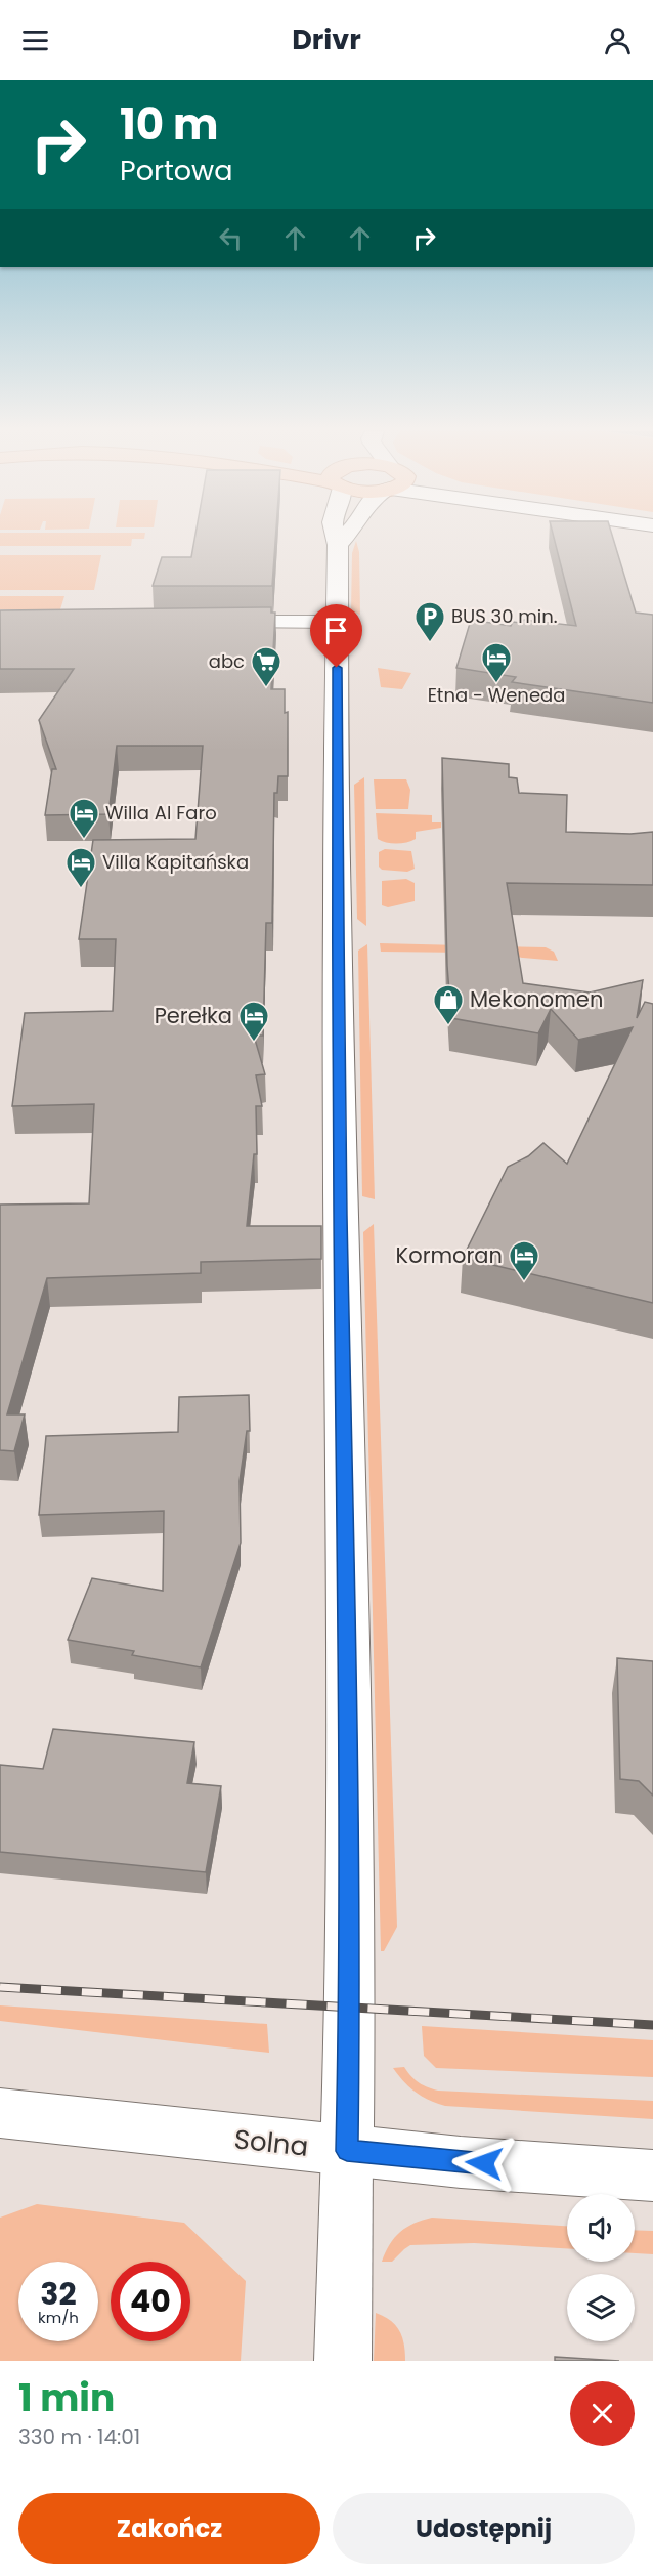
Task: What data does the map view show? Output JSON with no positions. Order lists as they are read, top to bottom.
{
  "streets": {
    "street": ["Solna"]
  },
  "places": {
    "parking": ["BUS 30 min."],
    "hotel": [
      "Etna - Weneda",
      "Willa Al Faro",
      "Villa Kapitańska",
      "Perełka",
      "Kormoran"
    ],
    "supermarket": ["abc"],
    "shop": ["Mekonomen"]
  },
  "page": {
    "header": "Drivr",
    "turn": ["10 m", "Portowa"],
    "speed": "32 km/h",
    "limit": "40",
    "heading": ["1 min", "330 m · 14:01"],
    "buttons": ["Zakończ", "Udostępnij"]
  }
}
